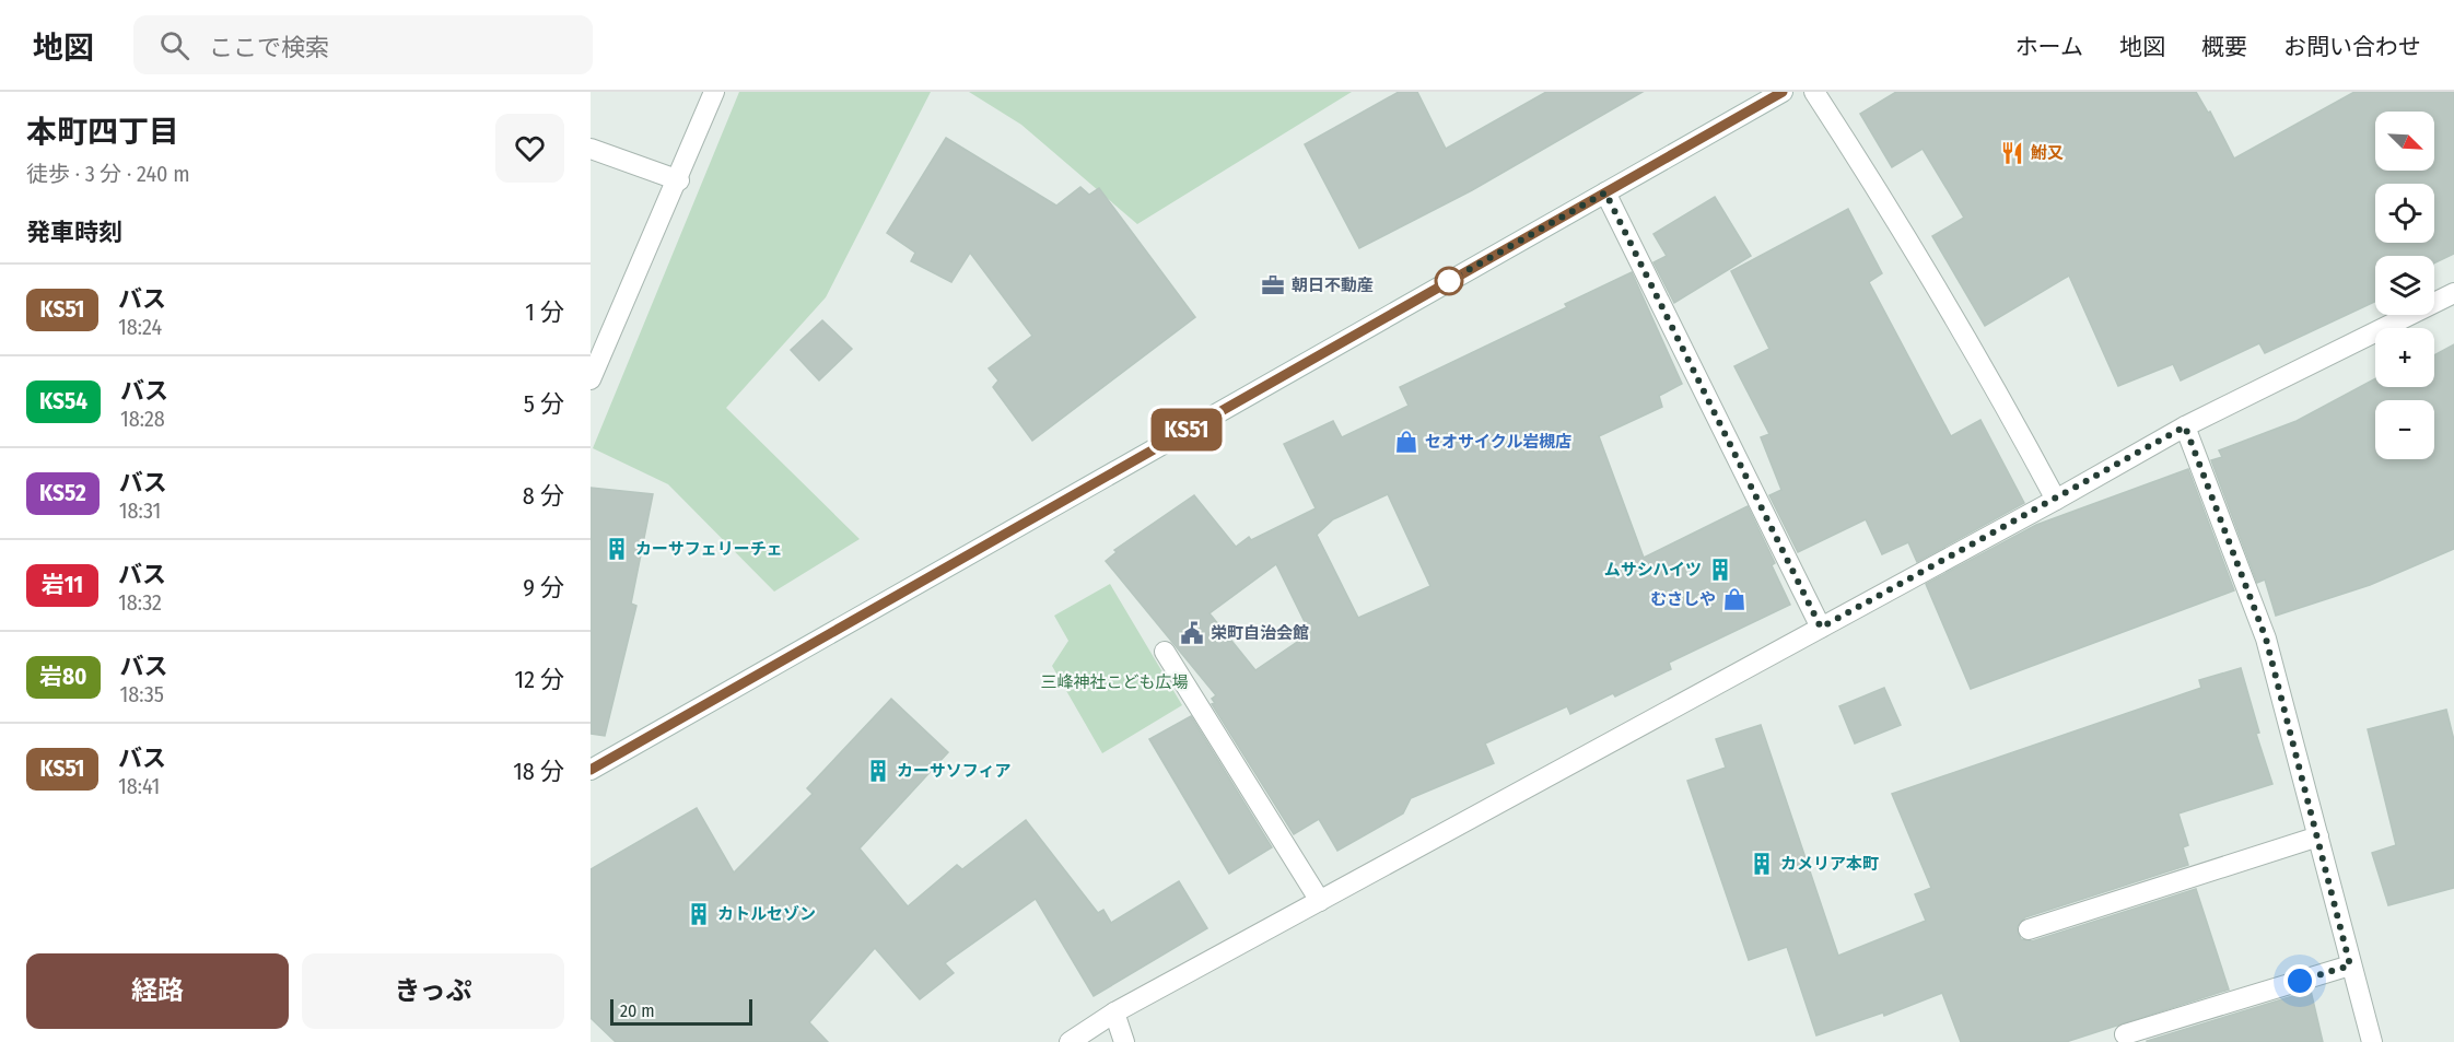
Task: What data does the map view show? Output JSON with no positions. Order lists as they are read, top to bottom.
{
  "parks": ["三峰神社こども広場"],
  "places": {
    "restaurant": ["鮒又"],
    "office": ["朝日不動産"],
    "shop": ["セオサイクル岩槻店", "むさしや"],
    "building": [
      "カーサフェリーチェ",
      "ムサシハイツ",
      "カーサソフィア",
      "カメリア本町",
      "カトルセゾン"
    ],
    "public building": ["栄町自治会館"]
  },
  "lines": ["bus line KS51"],
  "scale_bar": "20 m",
  "north": "bottom right",
  "page": {
    "header": "地図",
    "search": "ここで検索",
    "nav": [
      "ホーム",
      "地図",
      "概要",
      "お問い合わせ"
    ],
    "heading": [
      ["本町四丁目", "徒歩 · 3 分 · 240 m"],
      "発車時刻"
    ],
    "on_map": "KS51",
    "map_buttons": ["+", "−"],
    "list": [
      {
        "mark": "KS51",
        "name": "バス",
        "note": "18:24",
        "value": "1 分"
      },
      {
        "mark": "KS54",
        "name": "バス",
        "note": "18:28",
        "value": "5 分"
      },
      {
        "mark": "KS52",
        "name": "バス",
        "note": "18:31",
        "value": "8 分"
      },
      {
        "mark": "岩11",
        "name": "バス",
        "note": "18:32",
        "value": "9 分"
      },
      {
        "mark": "岩80",
        "name": "バス",
        "note": "18:35",
        "value": "12 分"
      },
      {
        "mark": "KS51",
        "name": "バス",
        "note": "18:41",
        "value": "18 分"
      }
    ],
    "buttons": ["経路", "きっぷ"],
    "scale": "20 m"
  }
}
